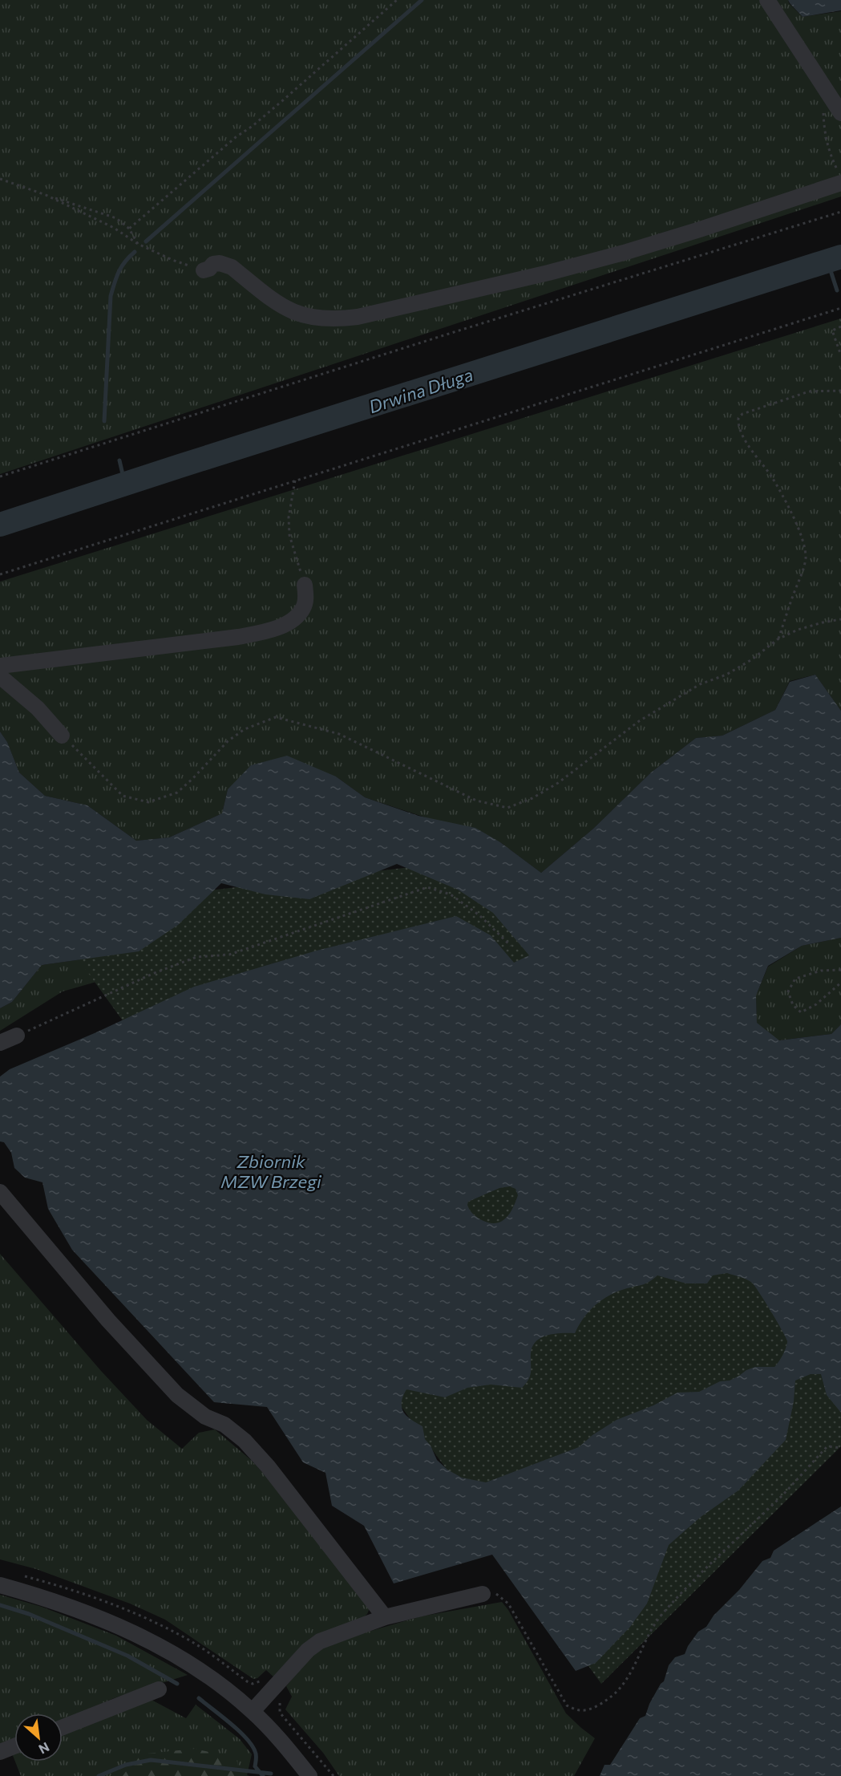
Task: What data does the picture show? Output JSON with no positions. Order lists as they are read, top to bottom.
{
  "water": ["Drwina Długa", "Zbiornik MZW Brzegi"],
  "north": "bottom right"
}
